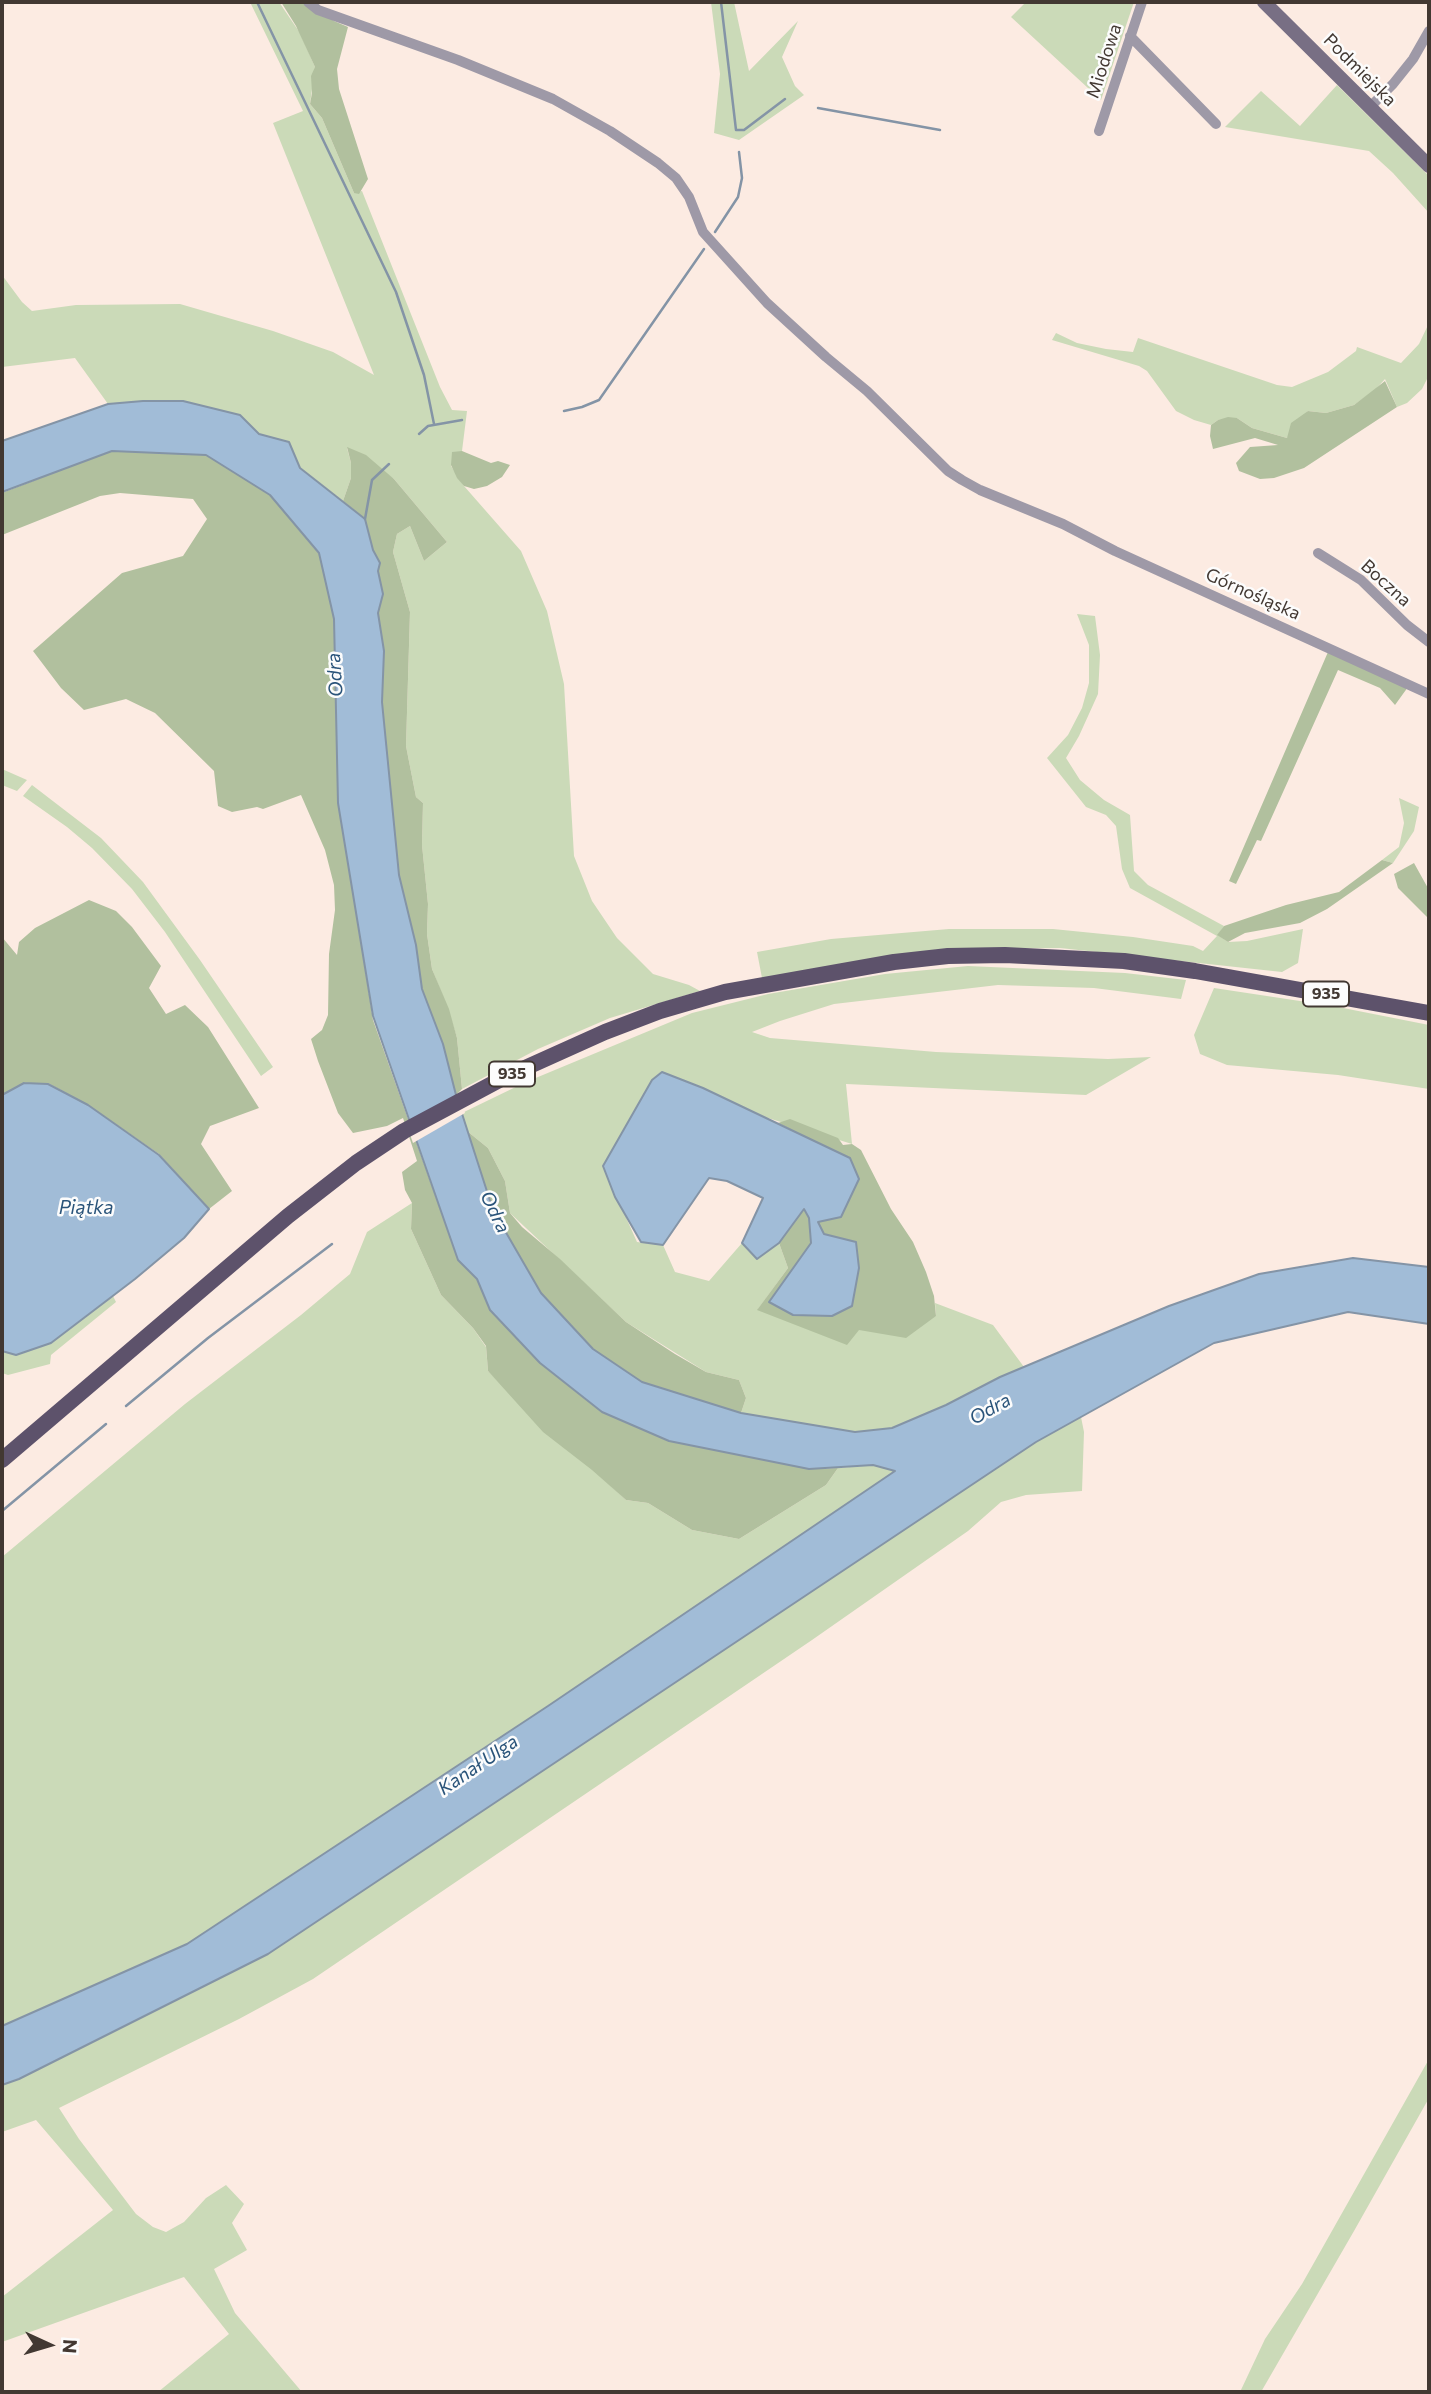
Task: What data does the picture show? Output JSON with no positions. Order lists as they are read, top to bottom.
{
  "streets": {
    "main road": ["935"],
    "street": [
      "Miodowa",
      "Podmiejska",
      "Boczna",
      "Górnośląska"
    ]
  },
  "water": ["Odra", "Piątka", "Kanał Ulga"],
  "north": "right"
}
